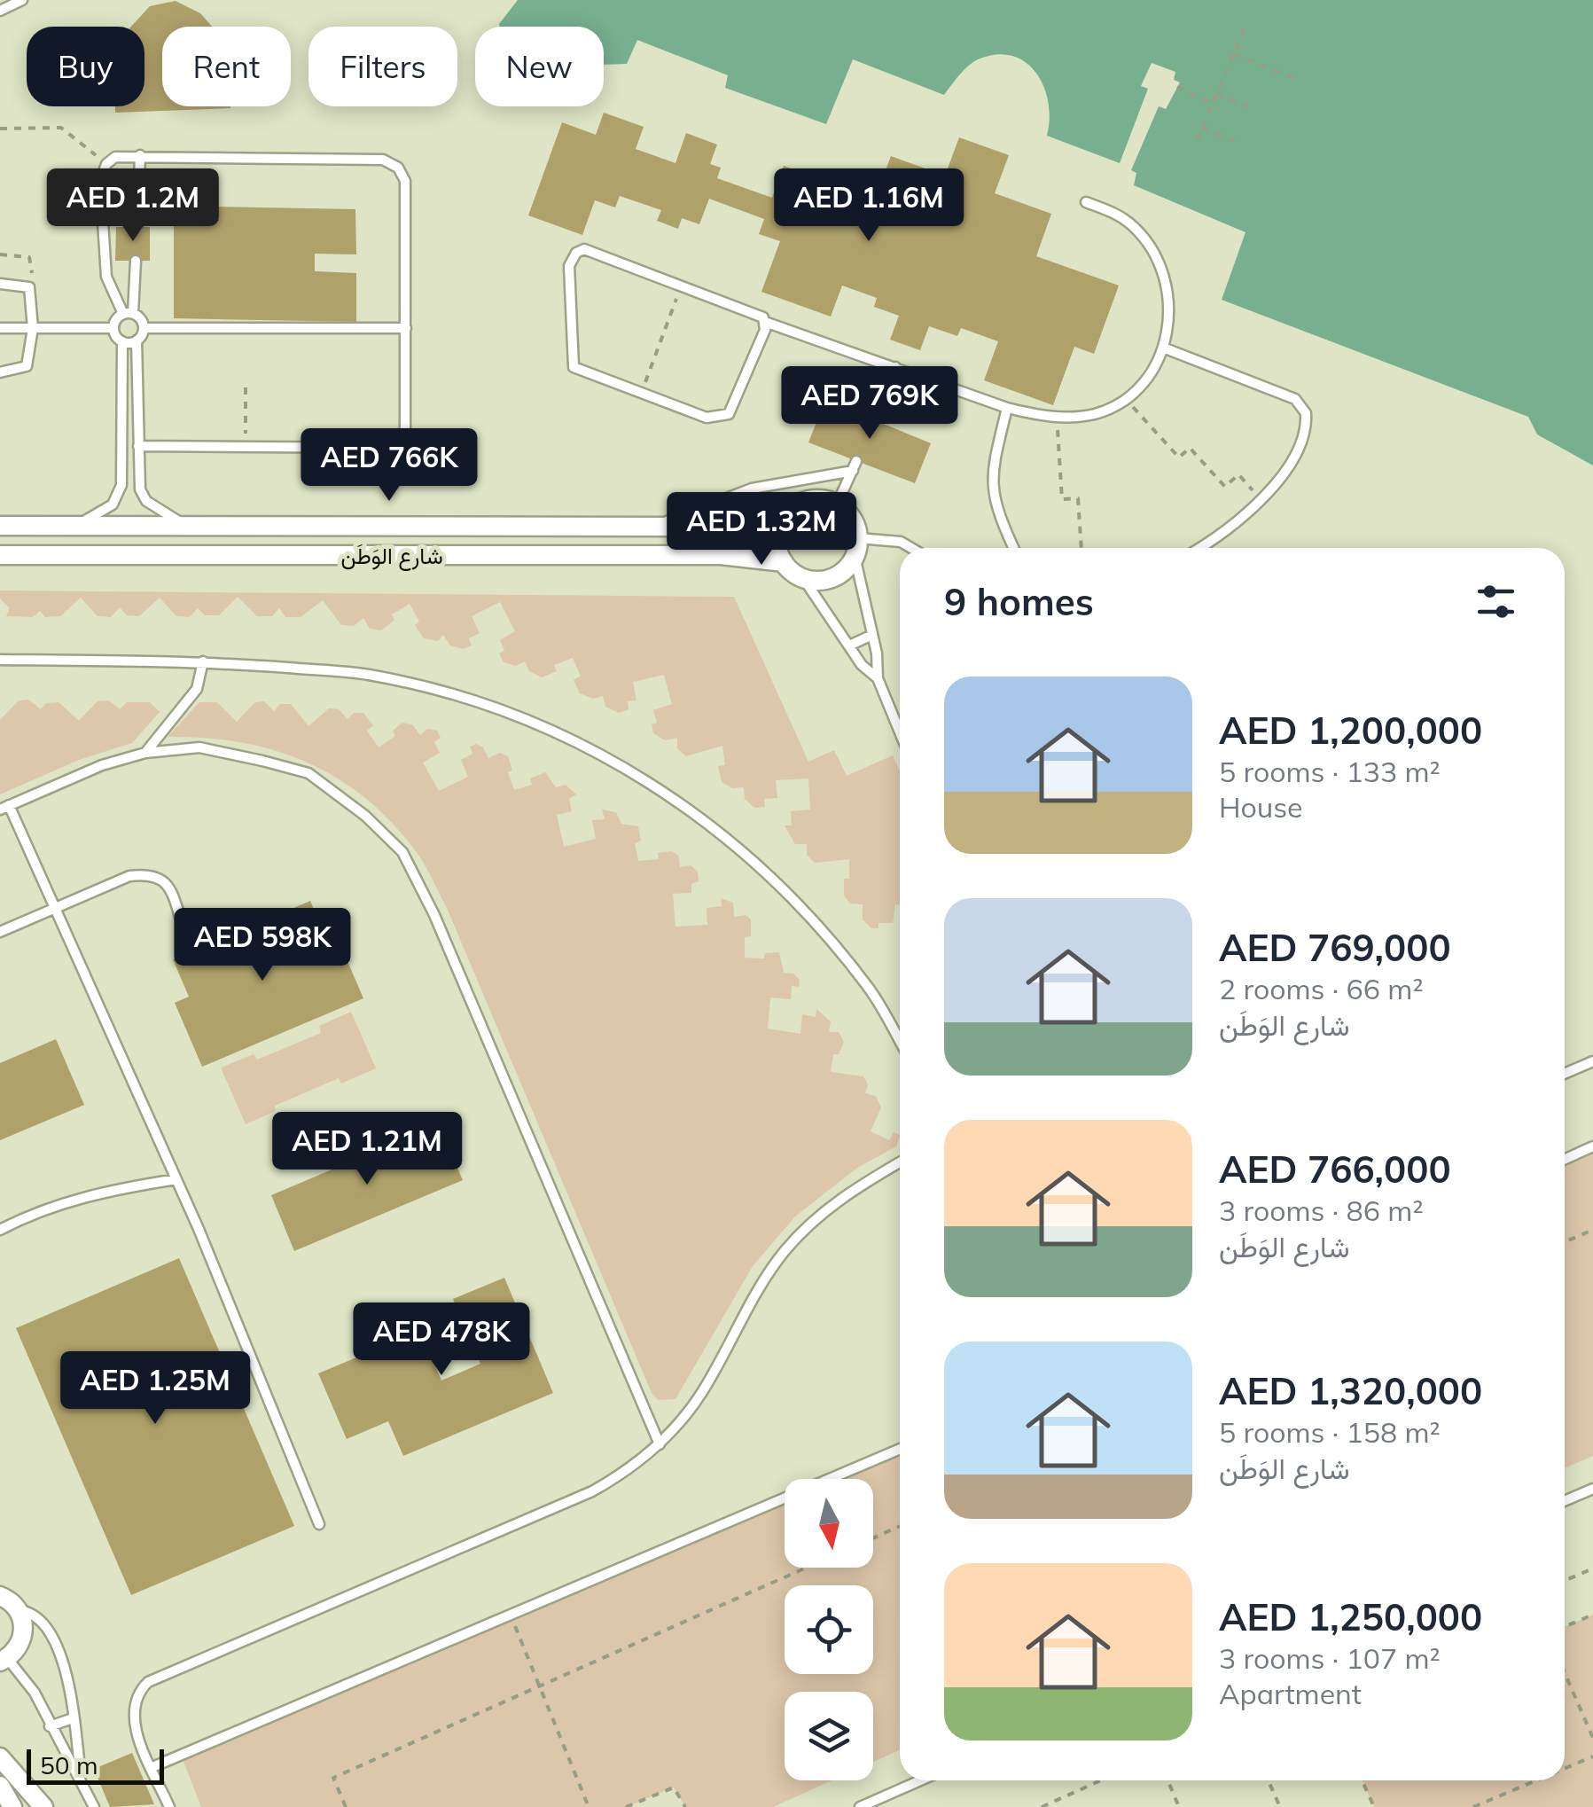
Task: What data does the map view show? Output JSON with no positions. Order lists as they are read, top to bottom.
{
  "streets": {
    "street": ["شارع الوَطَن"]
  },
  "scale_bar": "50 m",
  "north": "bottom",
  "page": {
    "chip": [
      "Buy",
      "Rent",
      "Filters",
      "New"
    ],
    "price": [
      "AED 1.2M",
      "AED 1.16M",
      "AED 769K",
      "AED 766K",
      "AED 1.32M",
      "AED 598K",
      "AED 1.21M",
      "AED 478K",
      "AED 1.25M"
    ],
    "heading": "9 homes",
    "list": [
      {
        "name": "AED 1,200,000",
        "note": "5 rooms · 133 m² · House"
      },
      {
        "name": "AED 769,000",
        "note": "2 rooms · 66 m² · شارع الوَطَن"
      },
      {
        "name": "AED 766,000",
        "note": "3 rooms · 86 m² · شارع الوَطَن"
      },
      {
        "name": "AED 1,320,000",
        "note": "5 rooms · 158 m² · شارع الوَطَن"
      },
      {
        "name": "AED 1,250,000",
        "note": "3 rooms · 107 m² · Apartment"
      }
    ],
    "scale": "50 m"
  }
}
